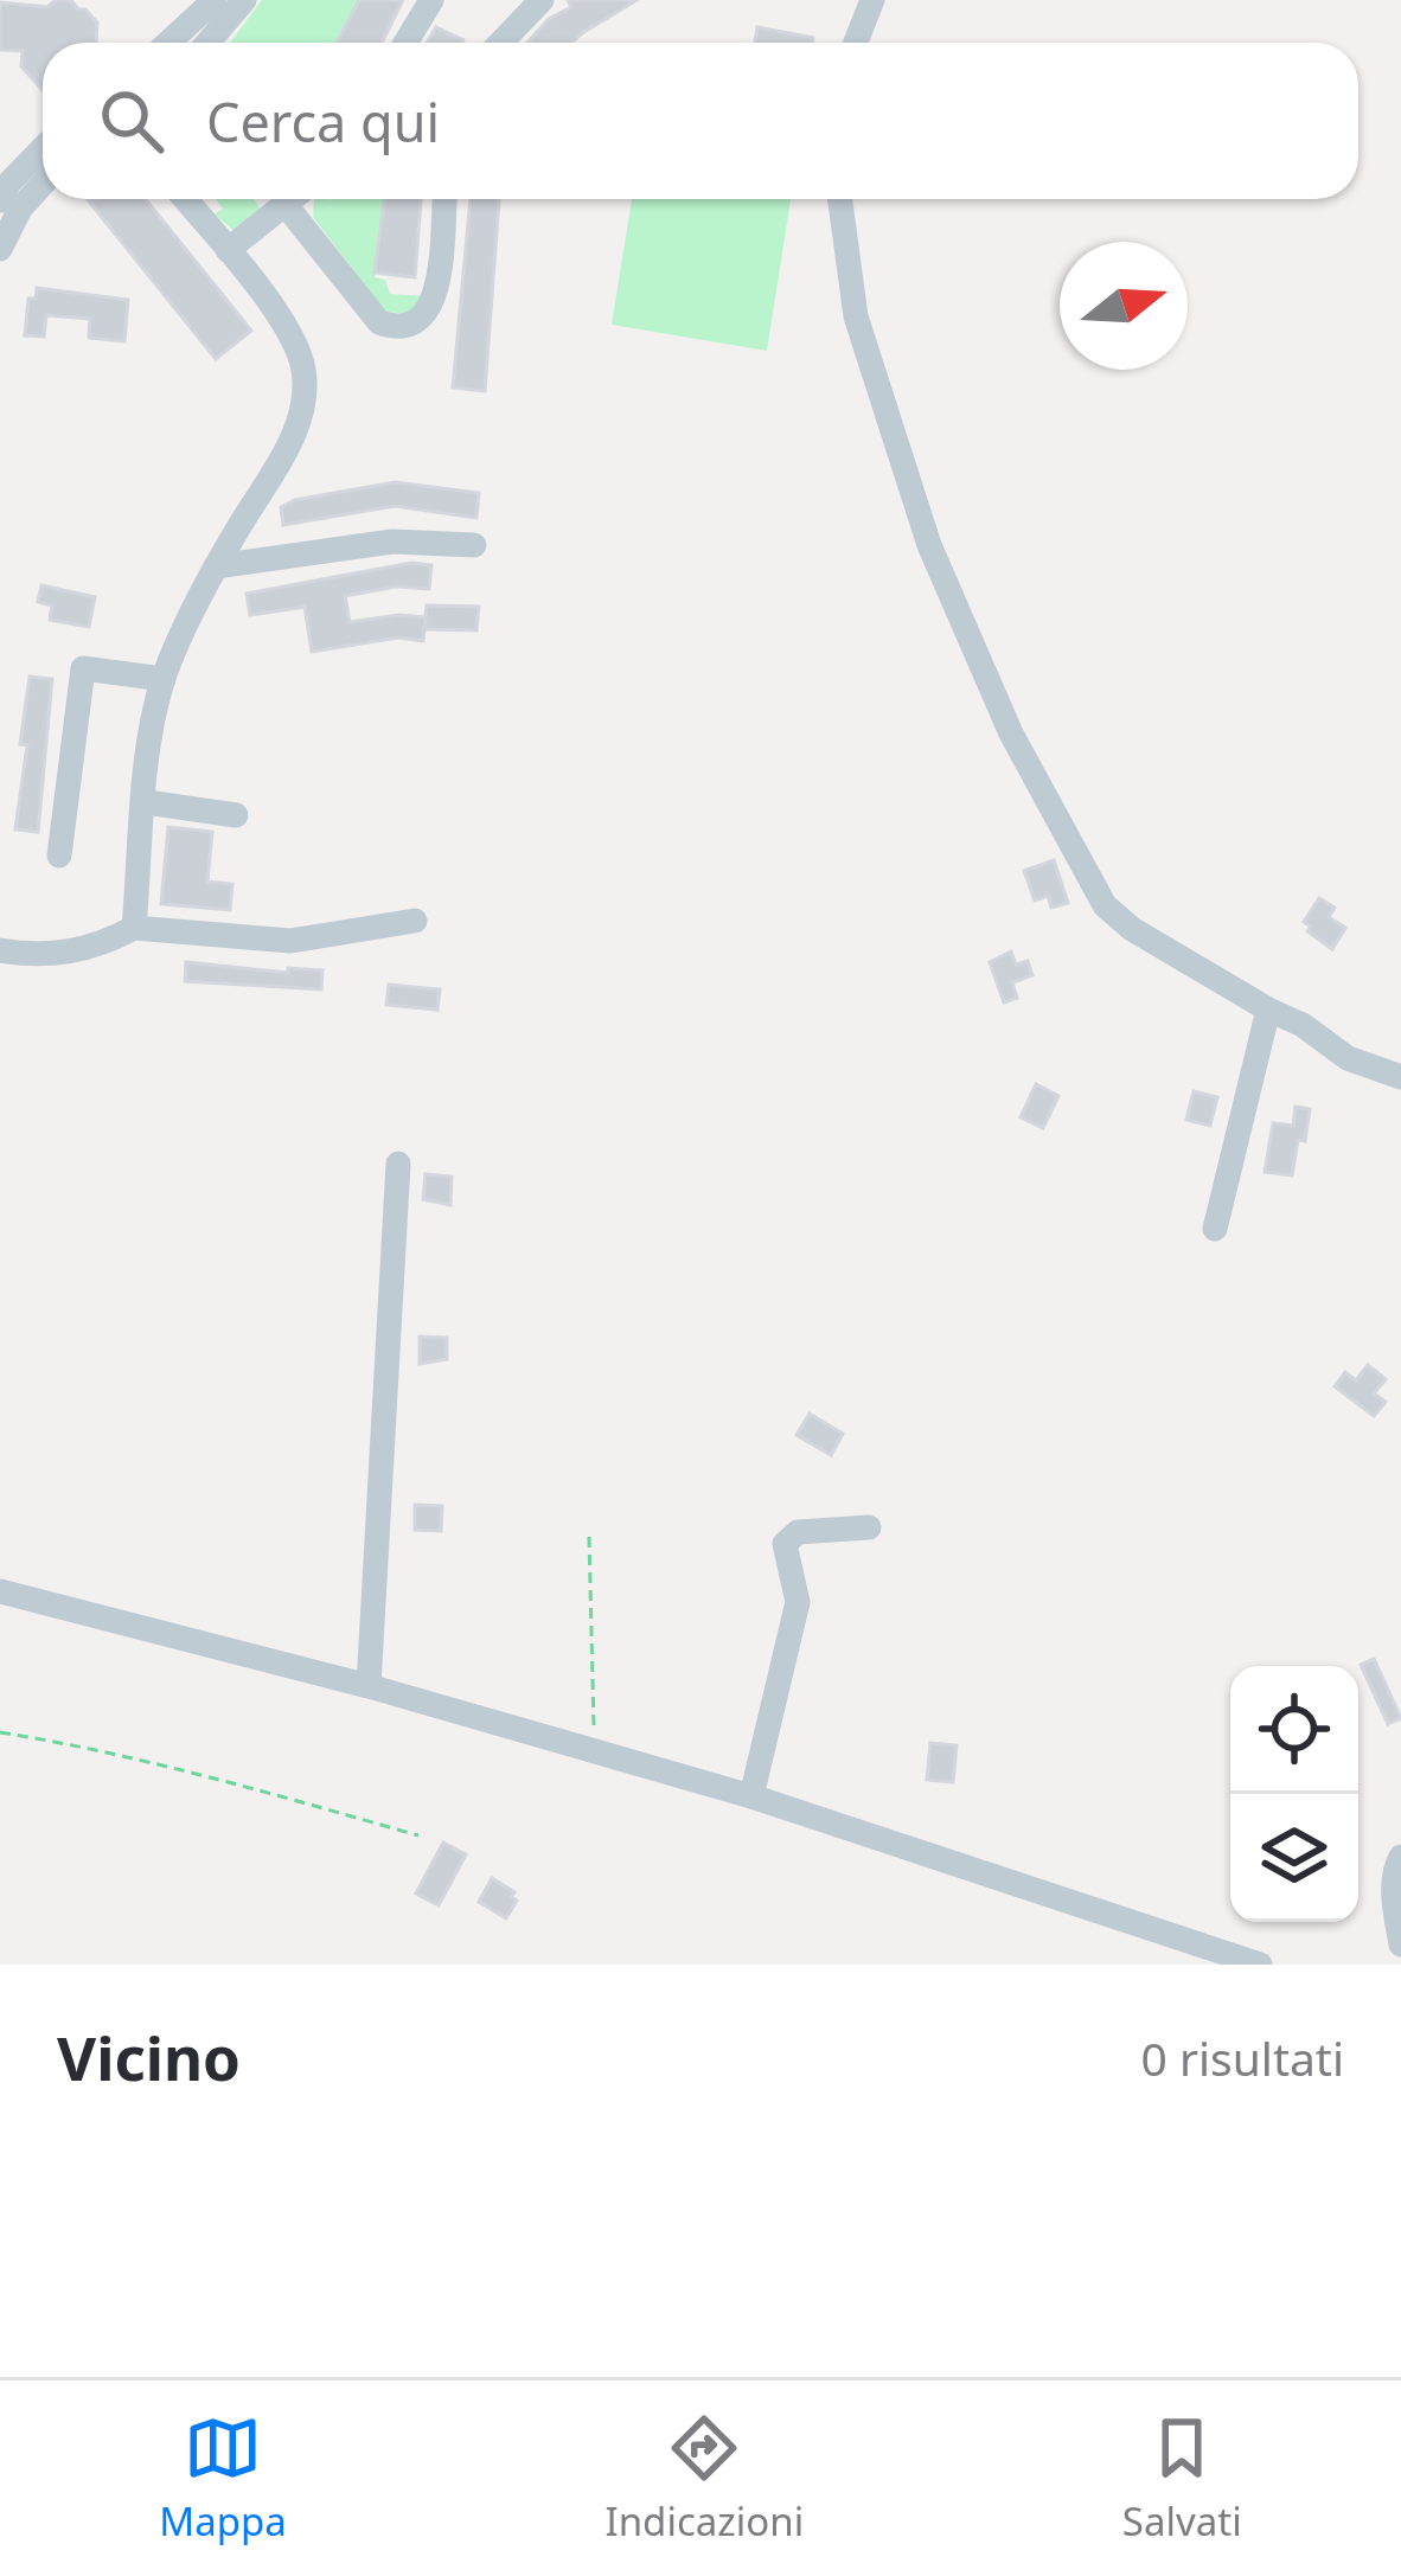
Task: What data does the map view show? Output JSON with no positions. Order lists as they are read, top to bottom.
{
  "north": "right",
  "page": {
    "search": "Cerca qui",
    "heading": ["Vicino", "0 risultati"],
    "nav": ["Mappa", "Indicazioni", "Salvati"]
  }
}
